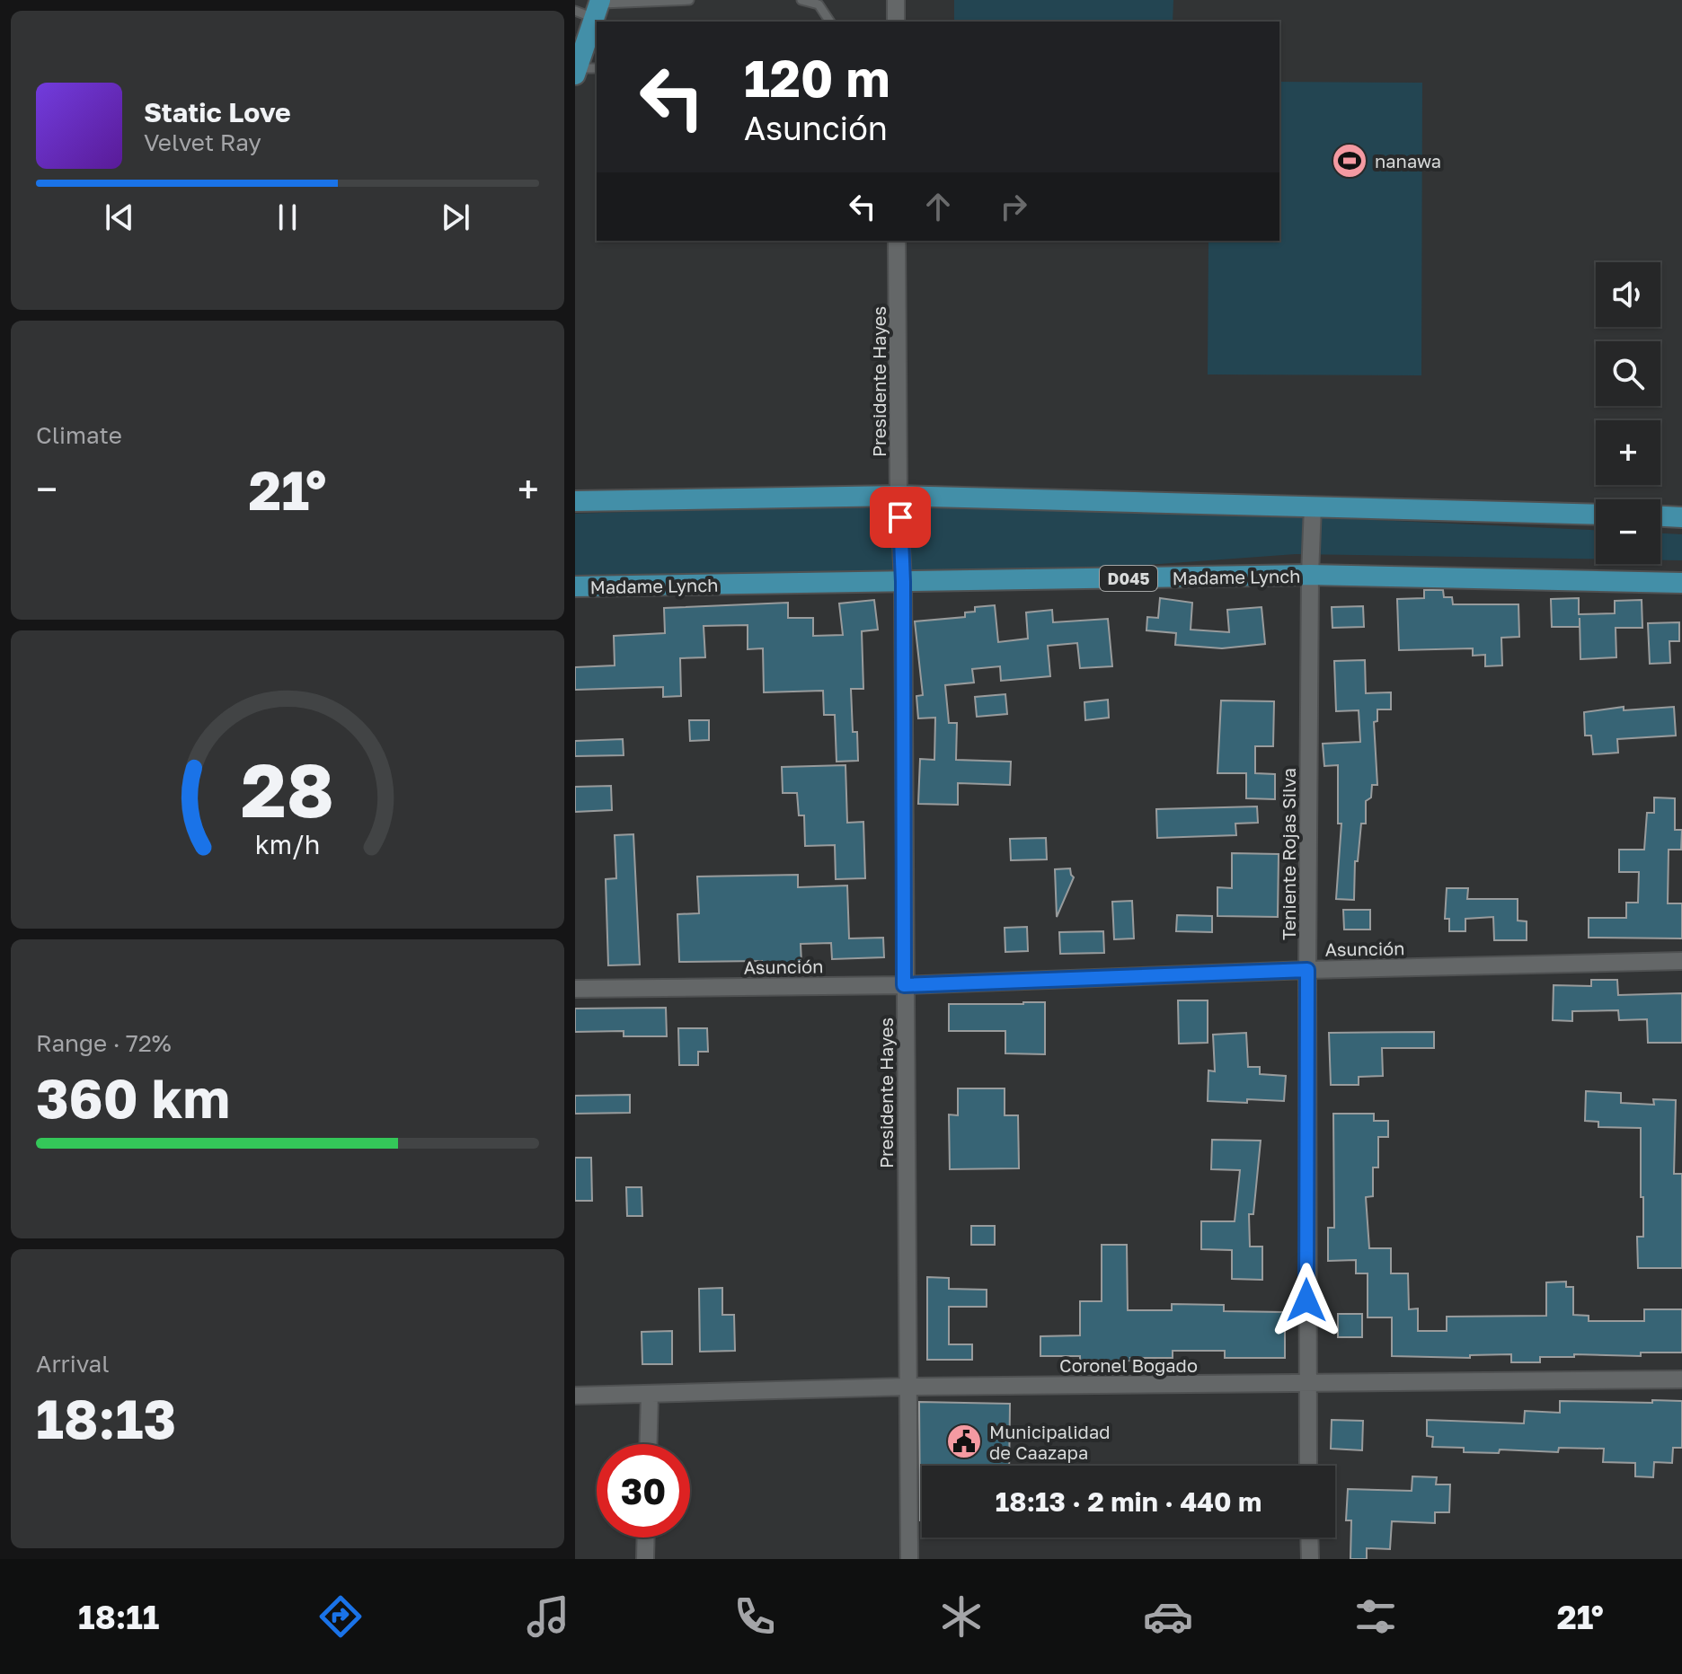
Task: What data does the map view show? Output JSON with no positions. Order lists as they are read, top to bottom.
{
  "streets": {
    "main road": ["Madame Lynch", "D045"],
    "street": [
      "Presidente Hayes",
      "Teniente Rojas Silva",
      "Asunción",
      "Coronel Bogado"
    ]
  },
  "crossings": [
    ["Presidente Hayes", "Madame Lynch"],
    ["Presidente Hayes", "Asunción"],
    ["Presidente Hayes", "Coronel Bogado"],
    ["Madame Lynch", "Teniente Rojas Silva"],
    ["Teniente Rojas Silva", "Asunción"],
    ["Teniente Rojas Silva", "Coronel Bogado"]
  ],
  "places": {
    "sports": ["nanawa"],
    "public building": ["Municipalidad de Caazapa"]
  },
  "page": {
    "turn": ["120 m", "Asunción"],
    "song": ["Static Love", "Velvet Ray"],
    "map_buttons": ["+", "−"],
    "tile": [
      "Climate",
      ["Range · 72%", "360 km"],
      ["Arrival", "18:13"]
    ],
    "heat": ["−", "21°", "+"],
    "limit": "30",
    "trip": "18:13 · 2 min · 440 m",
    "tabs": ["18:11", "21°"],
    "gauge": ["28", "km/h"]
  }
}
